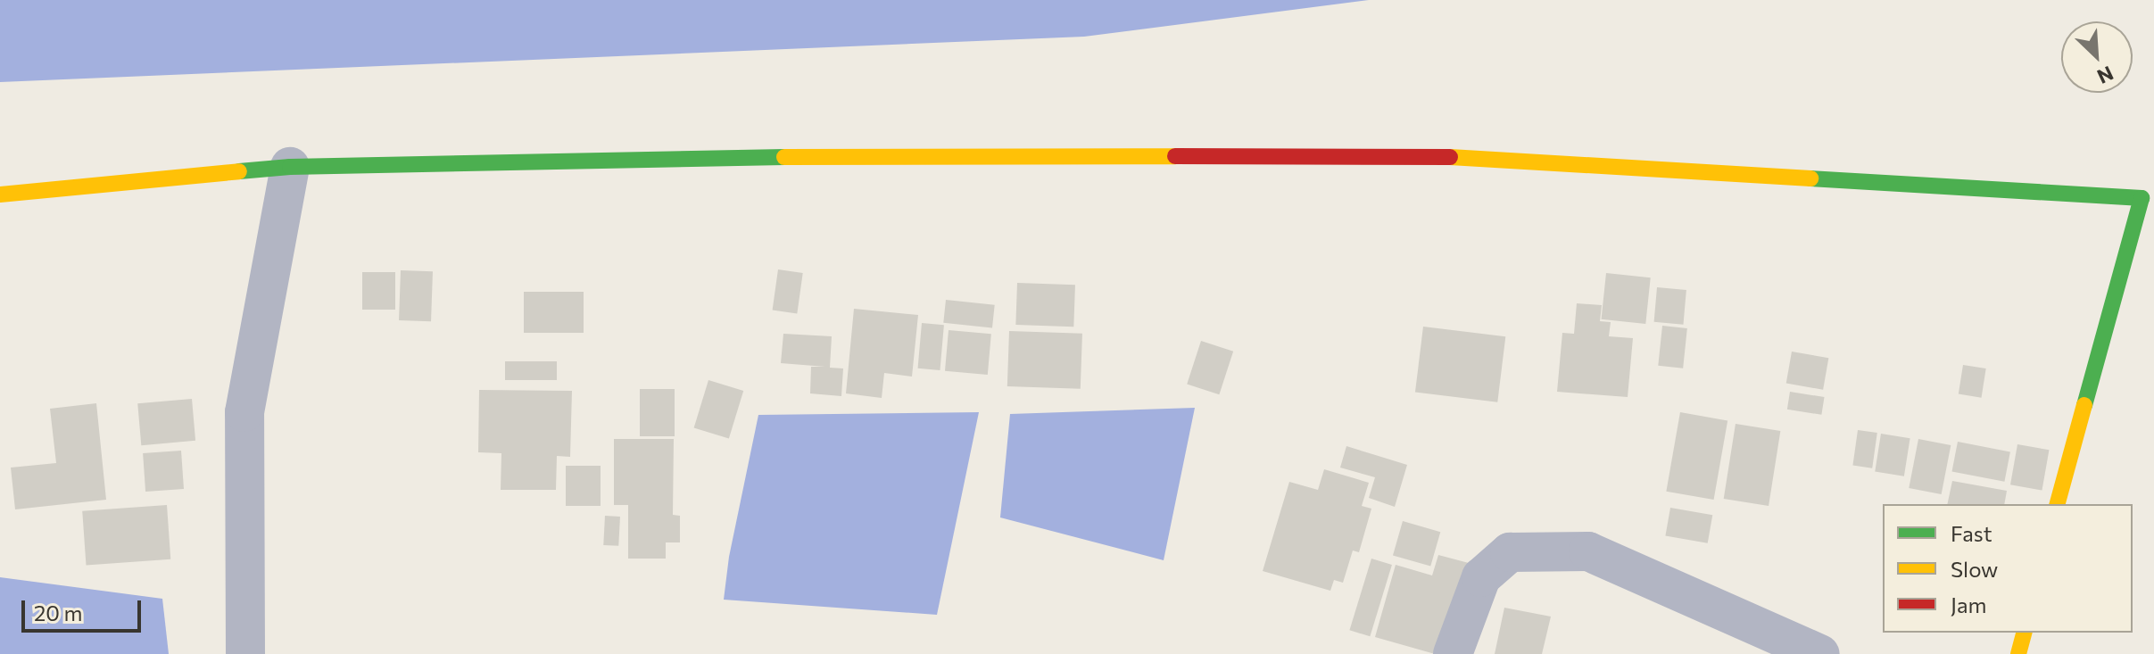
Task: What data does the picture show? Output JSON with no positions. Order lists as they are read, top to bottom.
{
  "legend": ["Fast", "Slow", "Jam"],
  "scale_bar": "20 m",
  "north": "bottom right"
}
